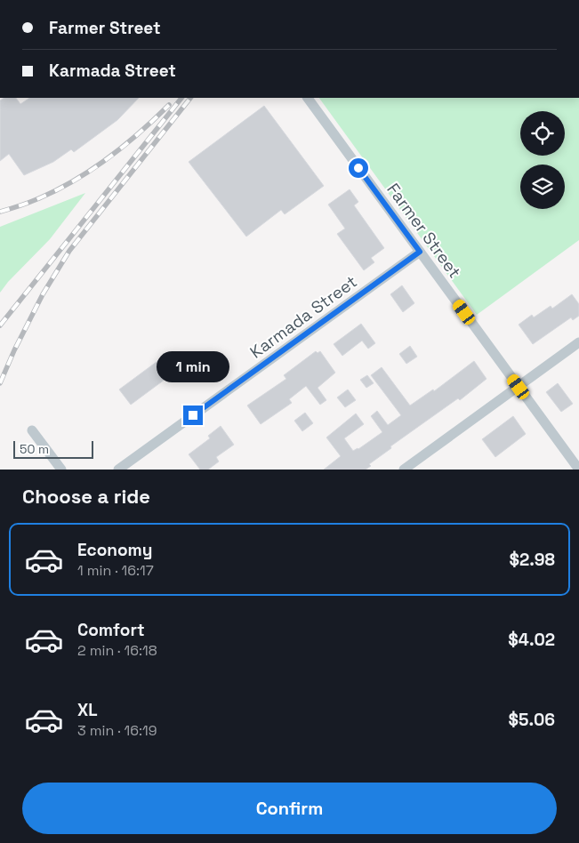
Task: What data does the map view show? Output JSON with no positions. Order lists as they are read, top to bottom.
{
  "streets": {
    "street": ["Farmer Street", "Karmada Street"]
  },
  "crossings": [
    ["Farmer Street", "Karmada Street"]
  ],
  "scale_bar": "50 m",
  "page": {
    "banner": ["Farmer Street", "Karmada Street"],
    "bubble": "1 min",
    "scale": "50 m",
    "heading": "Choose a ride",
    "list": [
      {
        "name": "Economy",
        "note": "1 min · 16:17",
        "value": "$2.98"
      },
      {
        "name": "Comfort",
        "note": "2 min · 16:18",
        "value": "$4.02"
      },
      {
        "name": "XL",
        "note": "3 min · 16:19",
        "value": "$5.06"
      }
    ],
    "buttons": "Confirm"
  }
}
